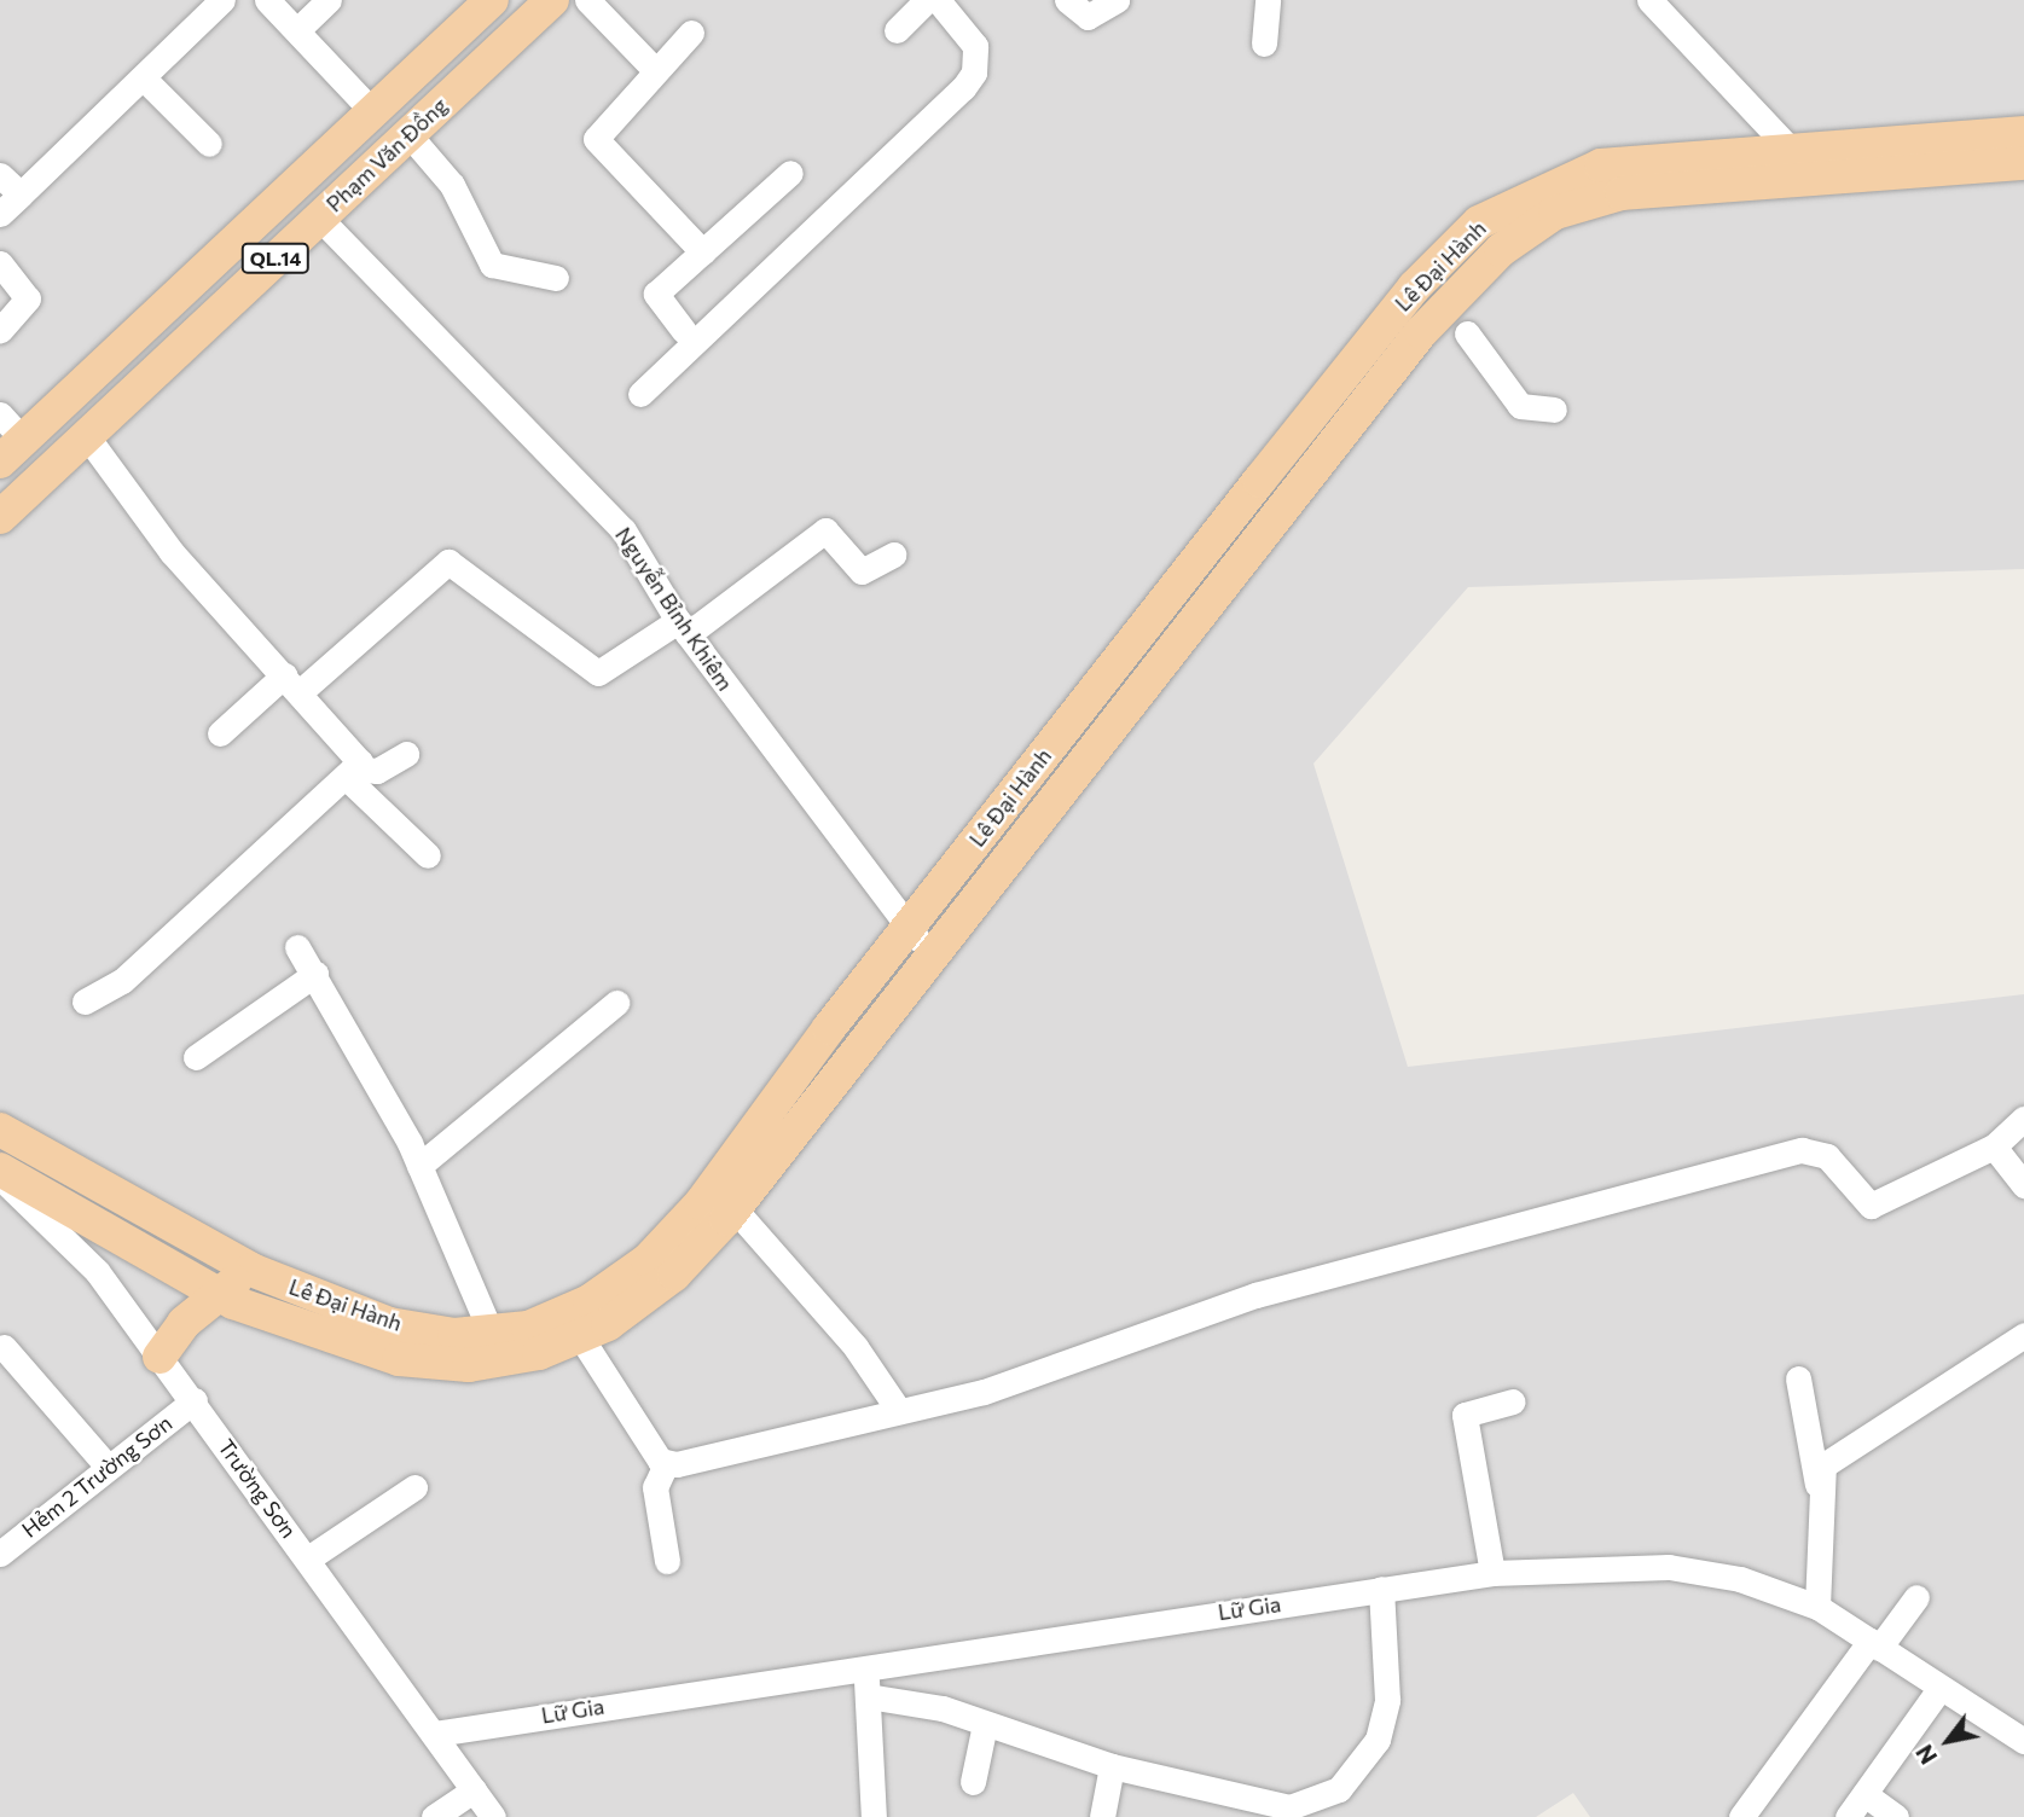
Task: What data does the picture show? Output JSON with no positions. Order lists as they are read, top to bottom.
{
  "streets": {
    "main road": ["Phạm Văn Đồng", "QL.14", "Lê Đại Hành"],
    "street": [
      "Nguyễn Bỉnh Khiêm",
      "Hẻm 2 Trường Sơn",
      "Trường Sơn",
      "Lữ Gia"
    ]
  },
  "crossings": [
    ["Phạm Văn Đồng", "Nguyễn Bỉnh Khiêm"],
    ["Lê Đại Hành", "Nguyễn Bỉnh Khiêm"],
    ["Hẻm 2 Trường Sơn", "Trường Sơn"],
    ["Trường Sơn", "Lữ Gia"]
  ],
  "north": "bottom left"
}
